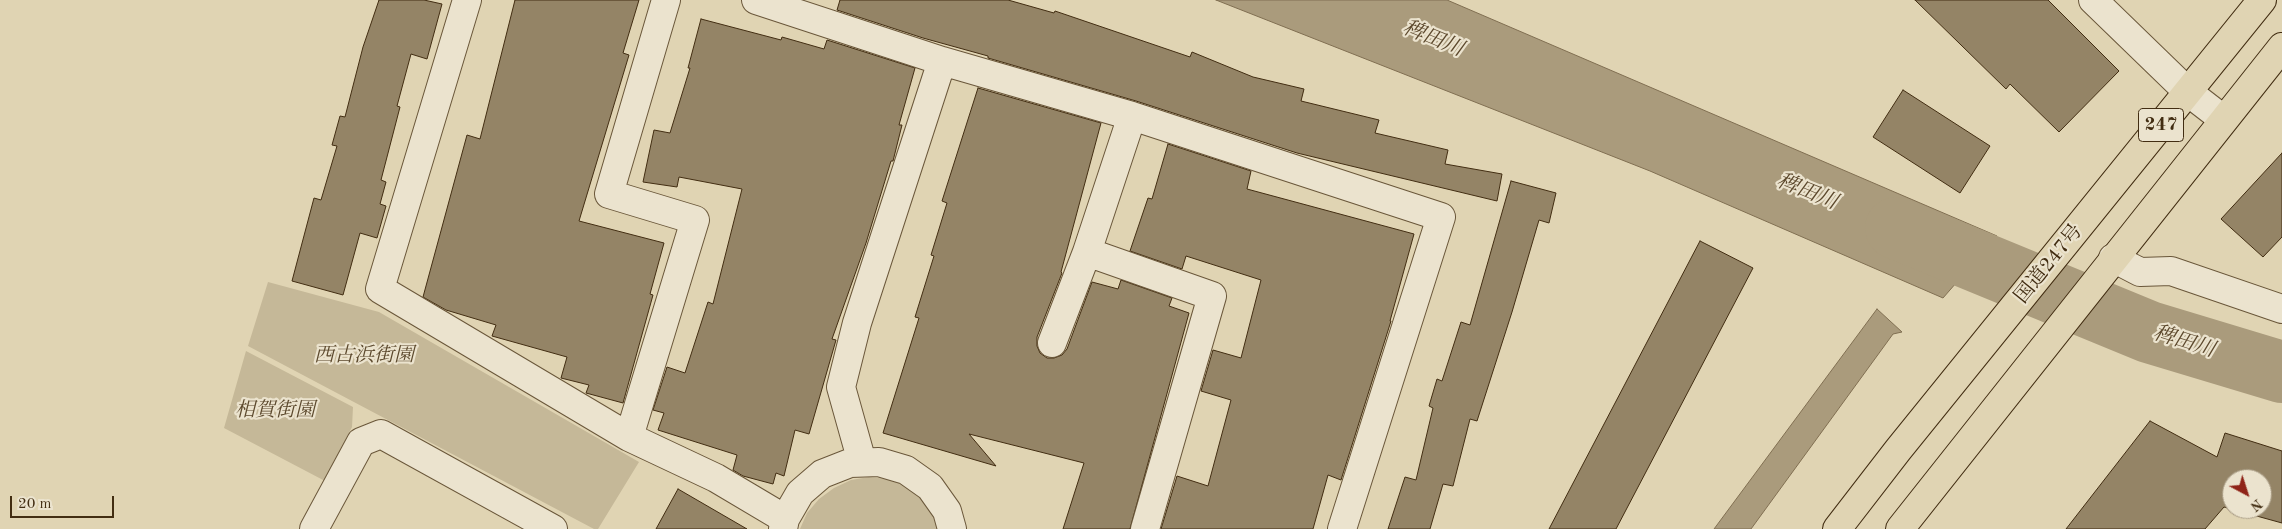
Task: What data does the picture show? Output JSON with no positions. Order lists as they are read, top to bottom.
{
  "streets": {
    "highway": ["247", "国道247号"]
  },
  "water": ["稗田川"],
  "parks": ["西古浜街園", "相賀街園"],
  "scale_bar": "20 m",
  "north": "bottom right"
}
